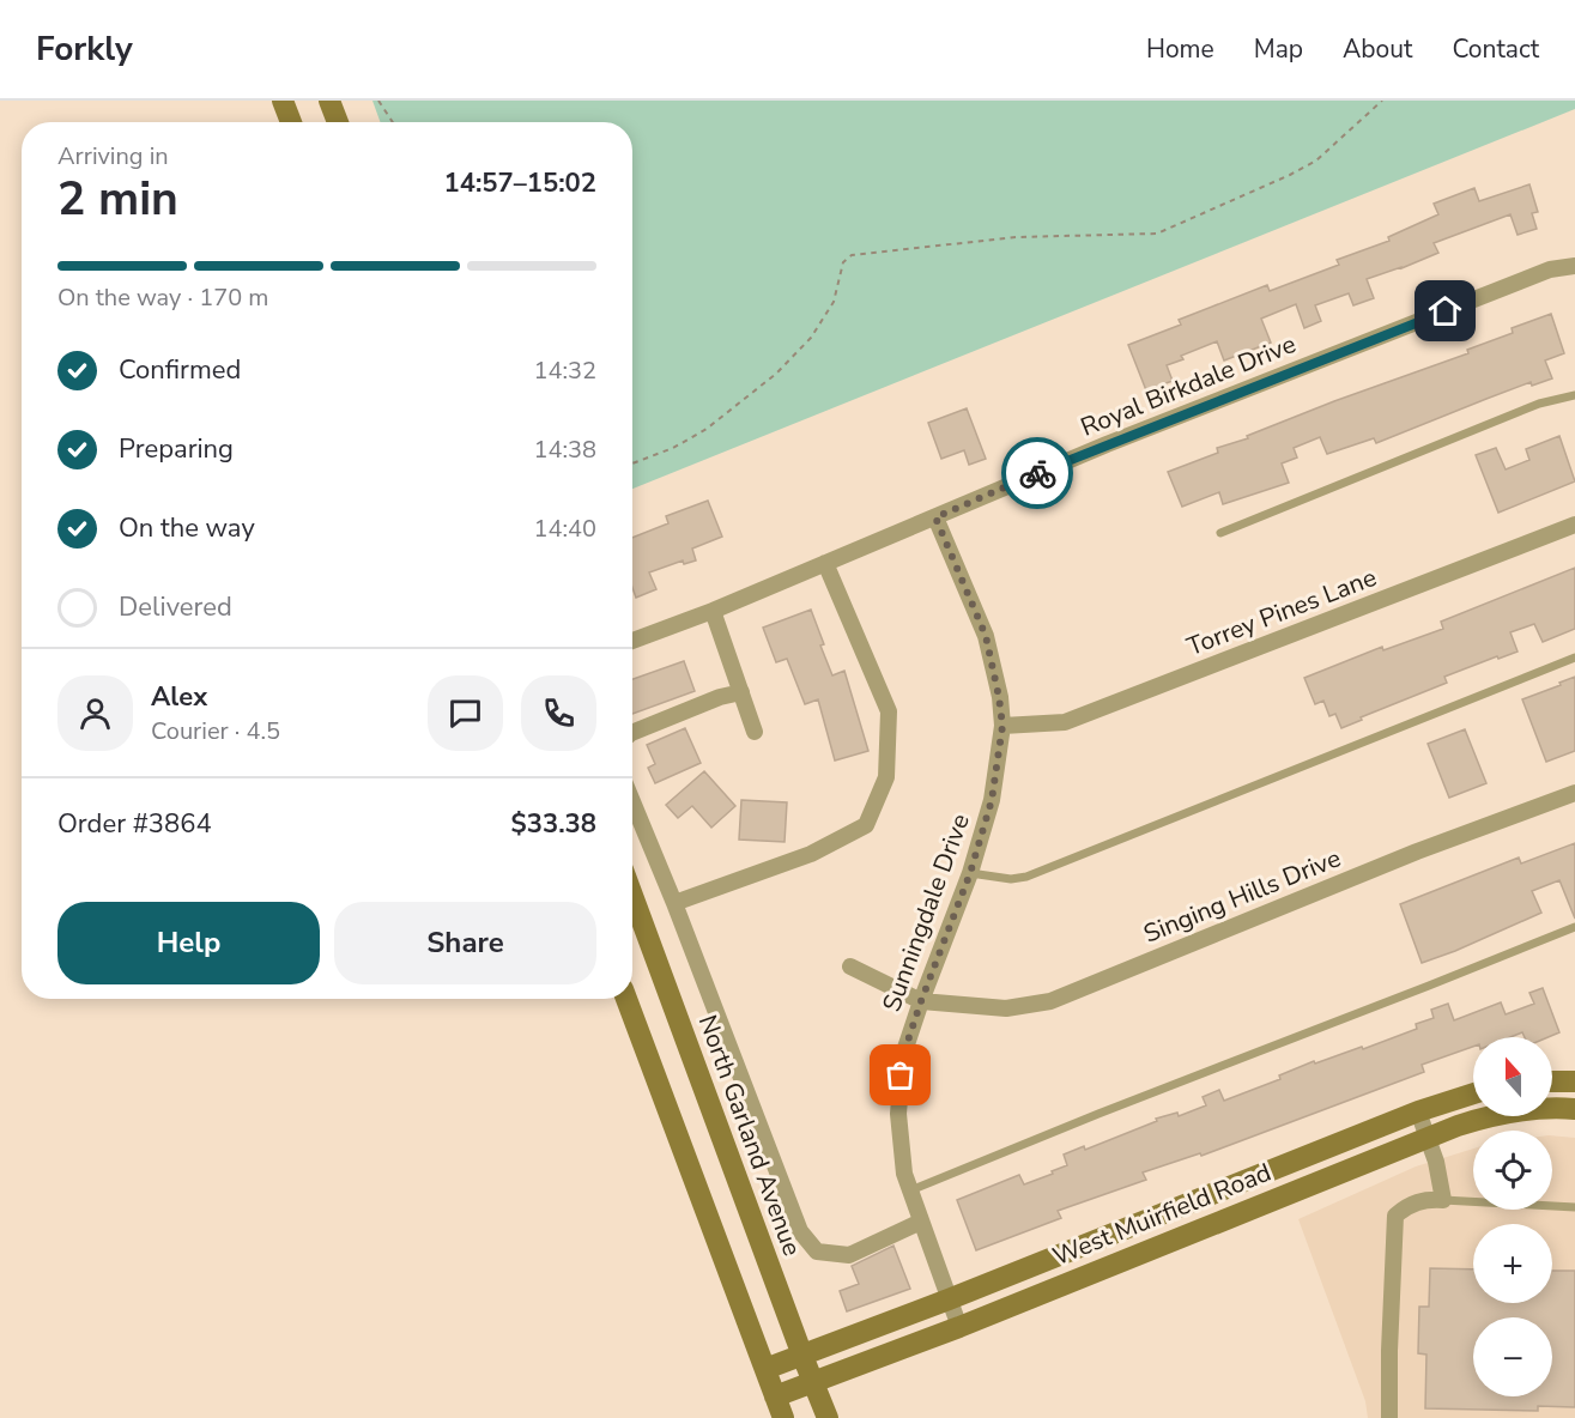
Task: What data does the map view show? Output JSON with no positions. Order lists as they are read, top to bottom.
{
  "streets": {
    "street": [
      "Royal Birkdale Drive",
      "Torrey Pines Lane",
      "Singing Hills Drive",
      "Sunningdale Drive",
      "North Garland Avenue",
      "West Muirfield Road"
    ]
  },
  "crossings": [
    ["Royal Birkdale Drive", "Sunningdale Drive"],
    ["Torrey Pines Lane", "Sunningdale Drive"],
    ["Singing Hills Drive", "Sunningdale Drive"],
    ["Sunningdale Drive", "West Muirfield Road"],
    ["North Garland Avenue", "West Muirfield Road"]
  ],
  "north": "top",
  "page": {
    "header": "Forkly",
    "nav": [
      "Home",
      "Map",
      "About",
      "Contact"
    ],
    "heading": ["2 min", "Arriving in", "14:57–15:02"],
    "panel": [
      "Alex",
      "Courier · 4.5",
      "Order #3864",
      "$33.38"
    ],
    "bar": "On the way · 170 m",
    "list": [
      ["Confirmed", "14:32"],
      ["Preparing", "14:38"],
      ["On the way", "14:40"],
      "Delivered"
    ],
    "buttons": ["Help", "Share"],
    "map_buttons": ["+", "−"]
  }
}
